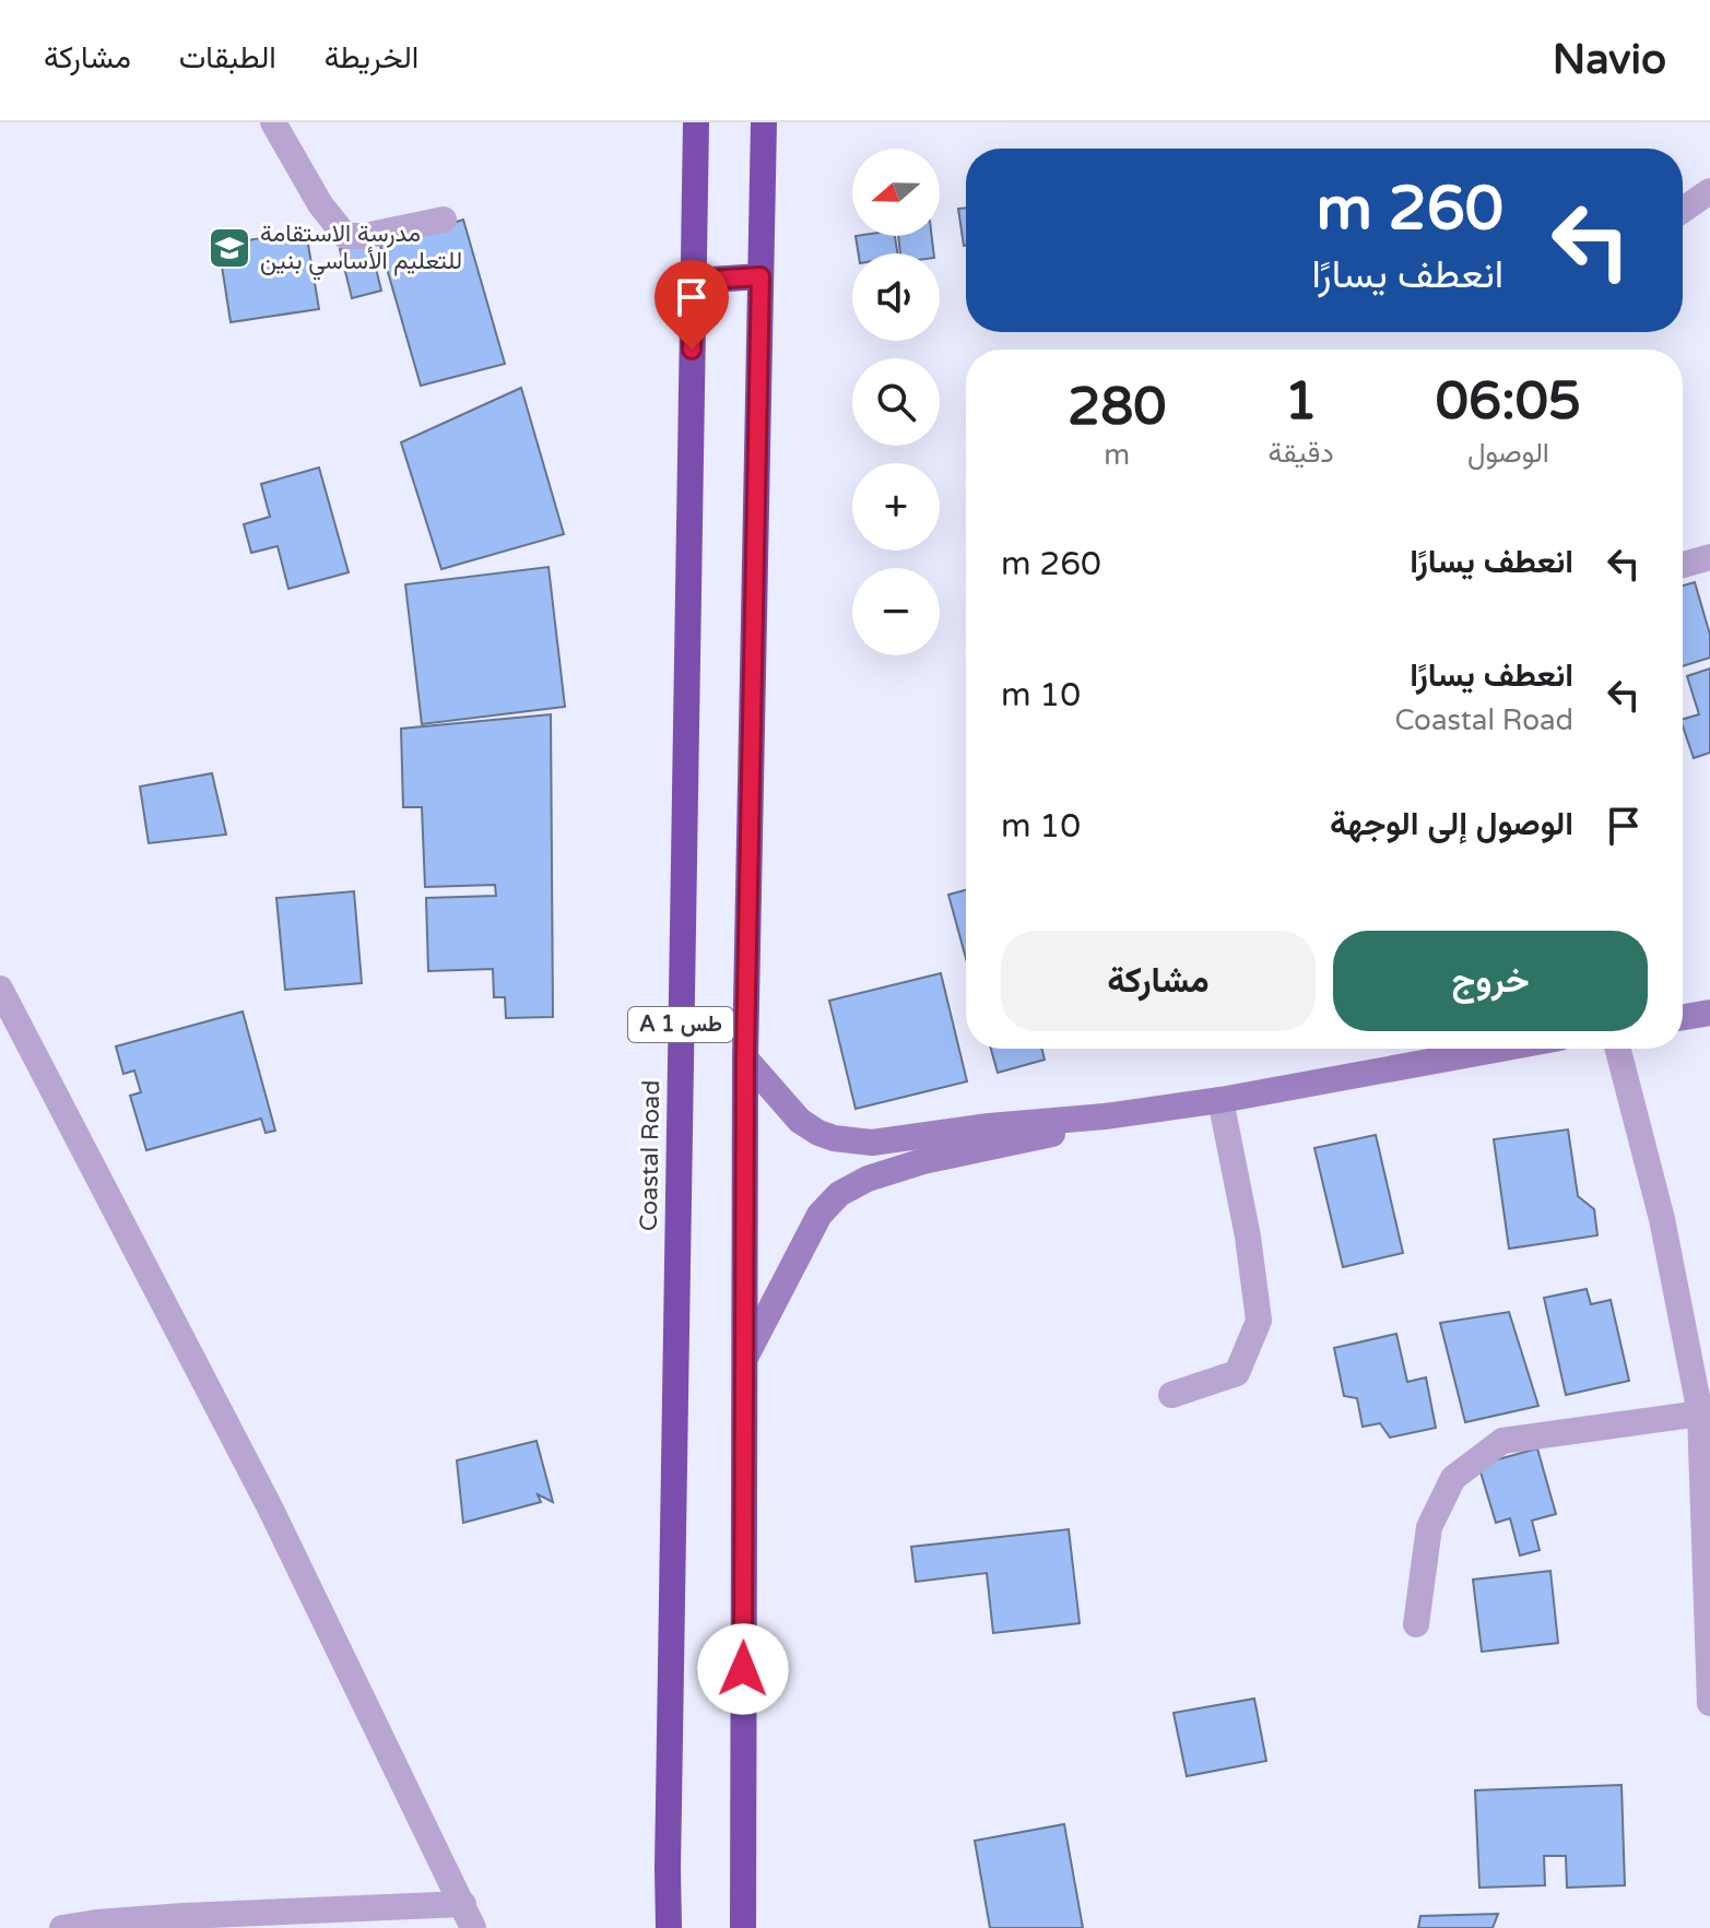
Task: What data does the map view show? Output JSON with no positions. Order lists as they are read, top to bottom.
{
  "streets": {
    "highway": ["A 1 طس", "Coastal Road"]
  },
  "places": {
    "school or university": ["مدرسة الاستقامة للتعليم الأساسي بنين"]
  },
  "north": "left",
  "page": {
    "header": "Navio",
    "nav": ["الخريطة", "الطبقات", "مشاركة"],
    "map_buttons": ["+", "−"],
    "turn": ["260 m", "انعطف يسارًا"],
    "eta": [
      "06:05",
      "الوصول",
      "1",
      "دقيقة",
      "280",
      "m"
    ],
    "list": [
      {
        "name": "انعطف يسارًا",
        "value": "260 m"
      },
      {
        "name": "انعطف يسارًا",
        "note": "Coastal Road",
        "value": "10 m"
      },
      {
        "name": "الوصول إلى الوجهة",
        "value": "10 m"
      }
    ],
    "buttons": ["خروج", "مشاركة"]
  }
}
